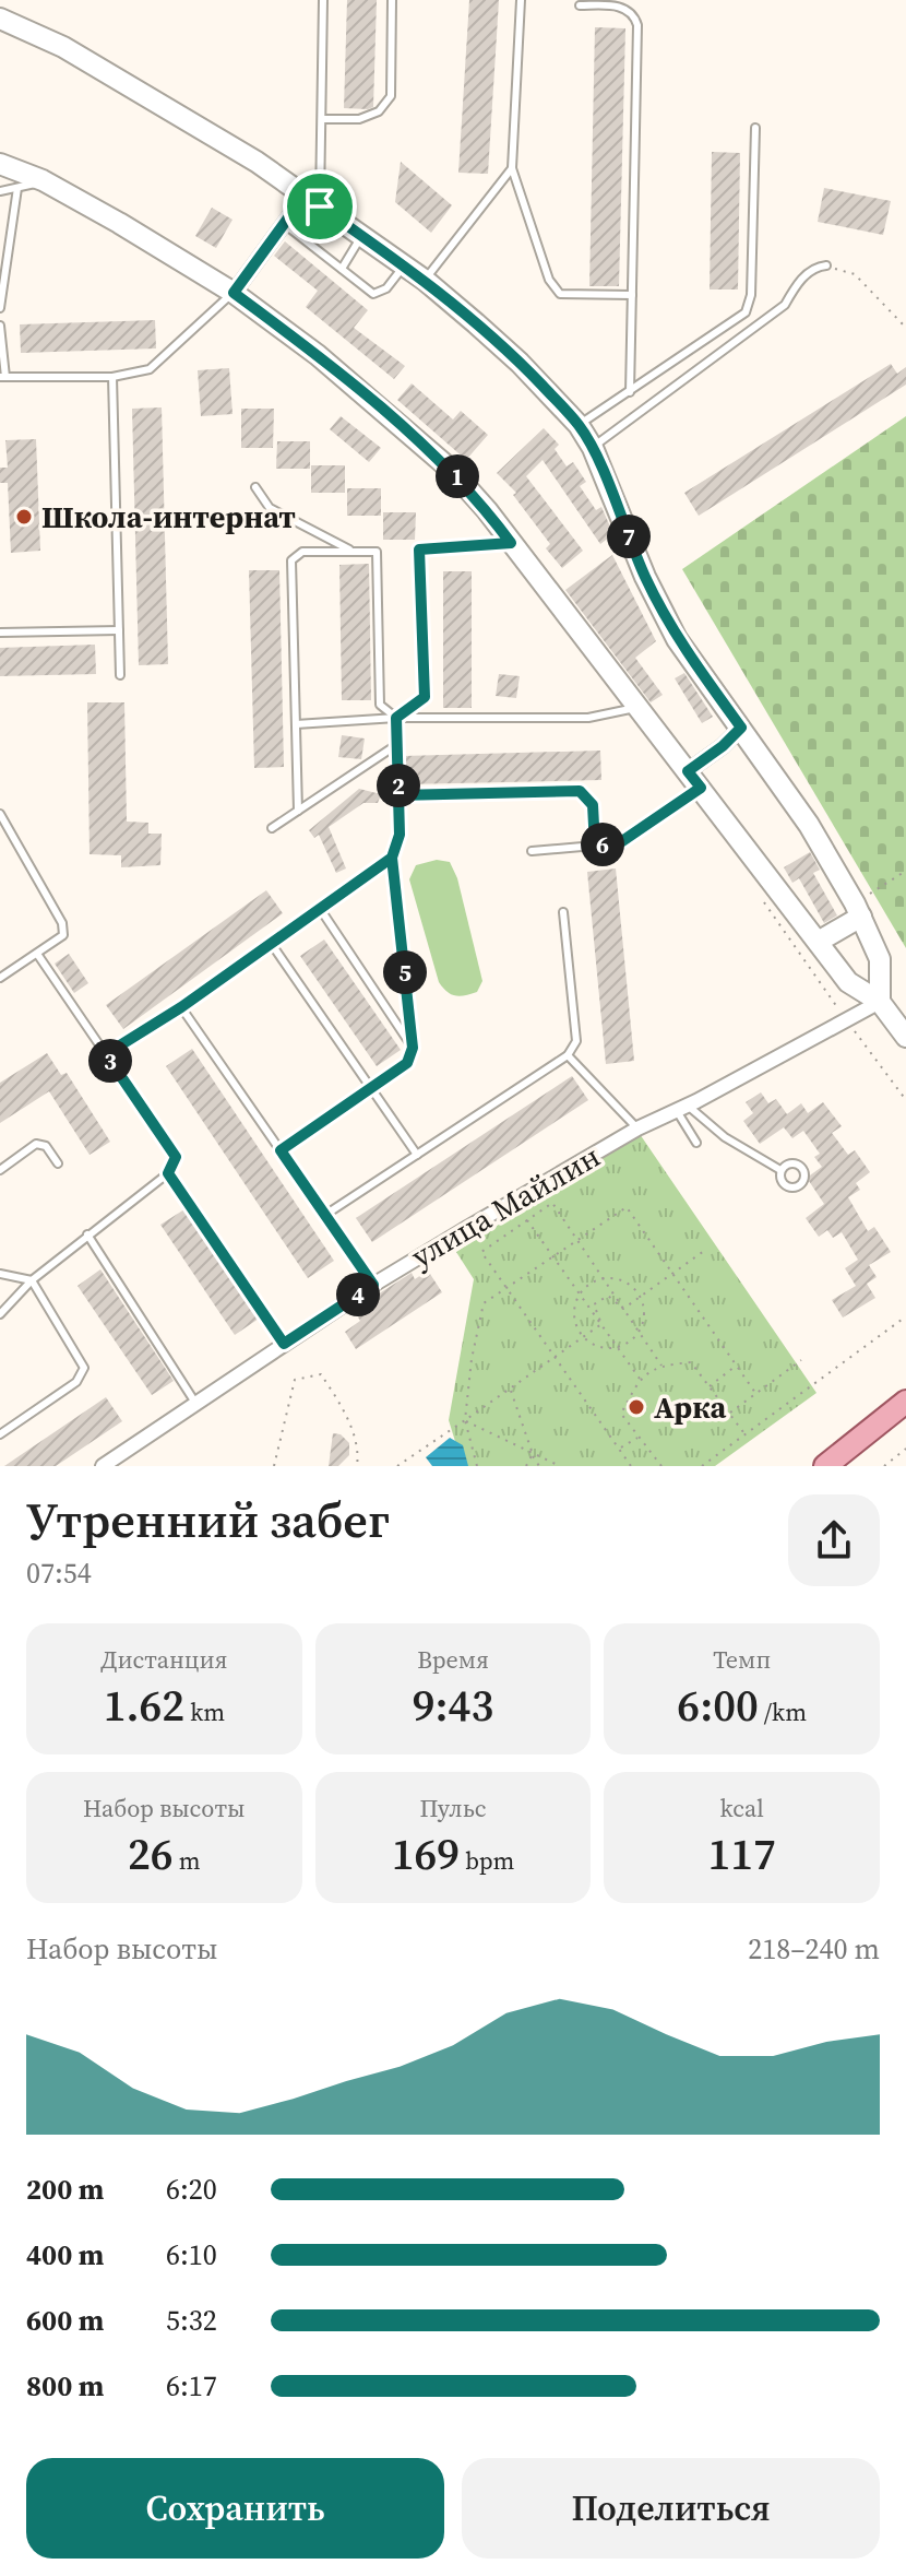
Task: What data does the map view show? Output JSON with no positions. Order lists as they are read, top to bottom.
{
  "streets": {
    "street": ["улица Майлин"]
  },
  "places": ["Школа-интернат", "Арка"],
  "page": {
    "pins": [
      "1",
      "7",
      "2",
      "6",
      "5",
      "3",
      "4"
    ],
    "heading": ["Утренний забег", "07:54"],
    "stats": [
      ["Дистанция", "1.62 km"],
      ["Время", "9:43"],
      ["Темп", "6:00 /km"],
      ["Набор высоты", "26 m"],
      ["Пульс", "169 bpm"],
      ["kcal", "117"]
    ],
    "chart": ["Набор высоты", "218–240 m"],
    "list": [
      {
        "name": "200 m",
        "note": "6:20"
      },
      {
        "name": "400 m",
        "note": "6:10"
      },
      {
        "name": "600 m",
        "note": "5:32"
      },
      {
        "name": "800 m",
        "note": "6:17"
      }
    ],
    "buttons": ["Сохранить", "Поделиться"]
  }
}
